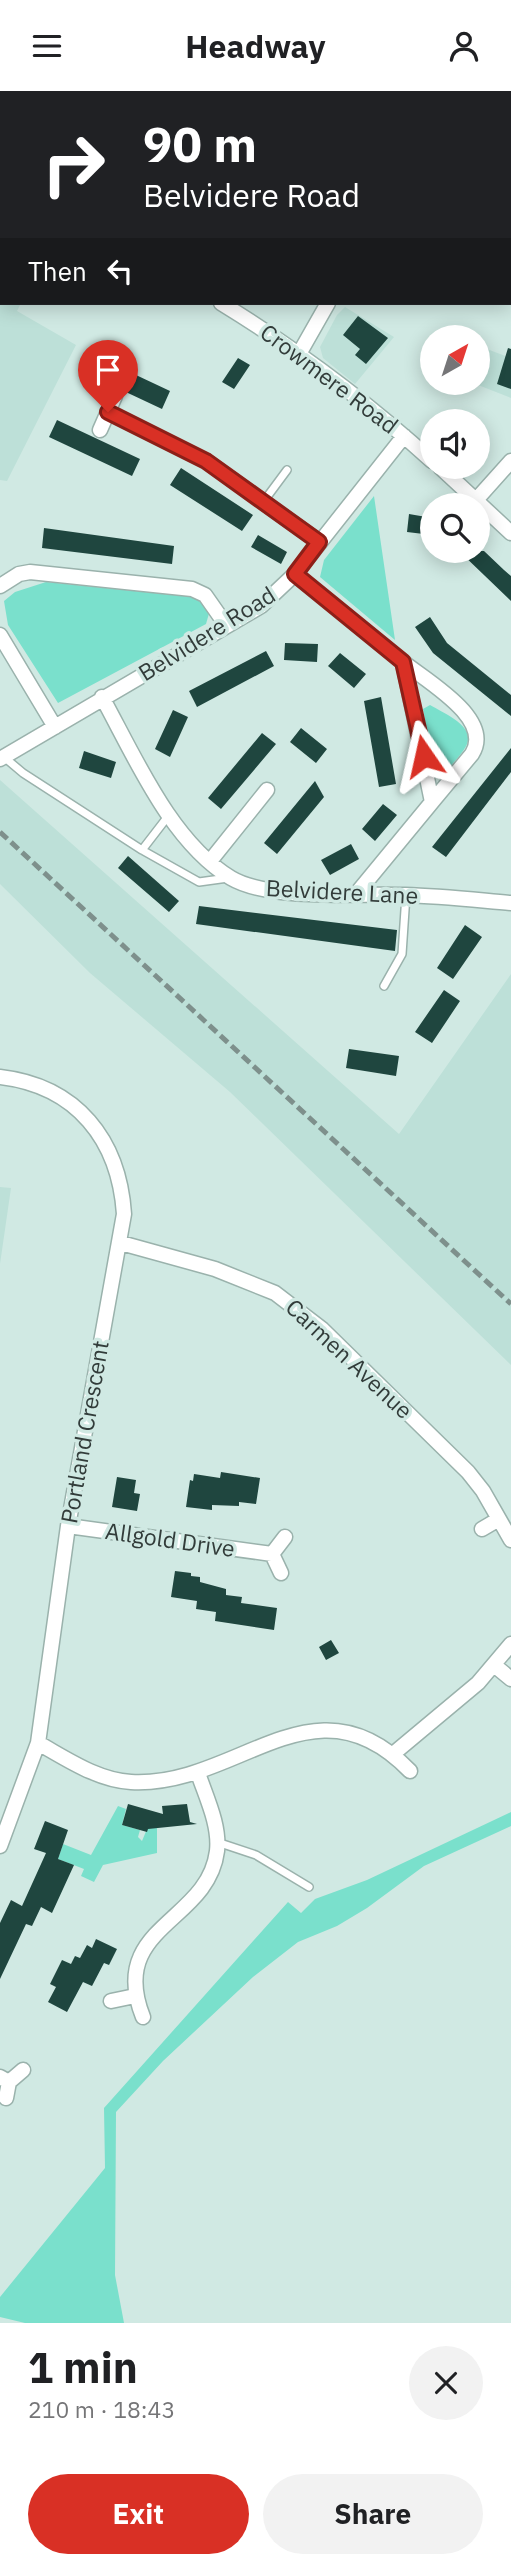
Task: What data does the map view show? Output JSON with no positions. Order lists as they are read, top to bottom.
{
  "streets": {
    "street": [
      "Crowmere Road",
      "Belvidere Road",
      "Belvidere Lane",
      "Carmen Avenue",
      "Portland Crescent",
      "Allgold Drive"
    ]
  },
  "crossings": [
    ["Crowmere Road", "Belvidere Road"],
    ["Belvidere Road", "Belvidere Lane"],
    ["Carmen Avenue", "Portland Crescent"],
    ["Portland Crescent", "Allgold Drive"]
  ],
  "north": "top right",
  "page": {
    "header": "Headway",
    "turn": ["90 m", "Belvidere Road"],
    "then": "Then",
    "heading": ["1 min", "210 m · 18:43"],
    "buttons": ["Exit", "Share"]
  }
}
